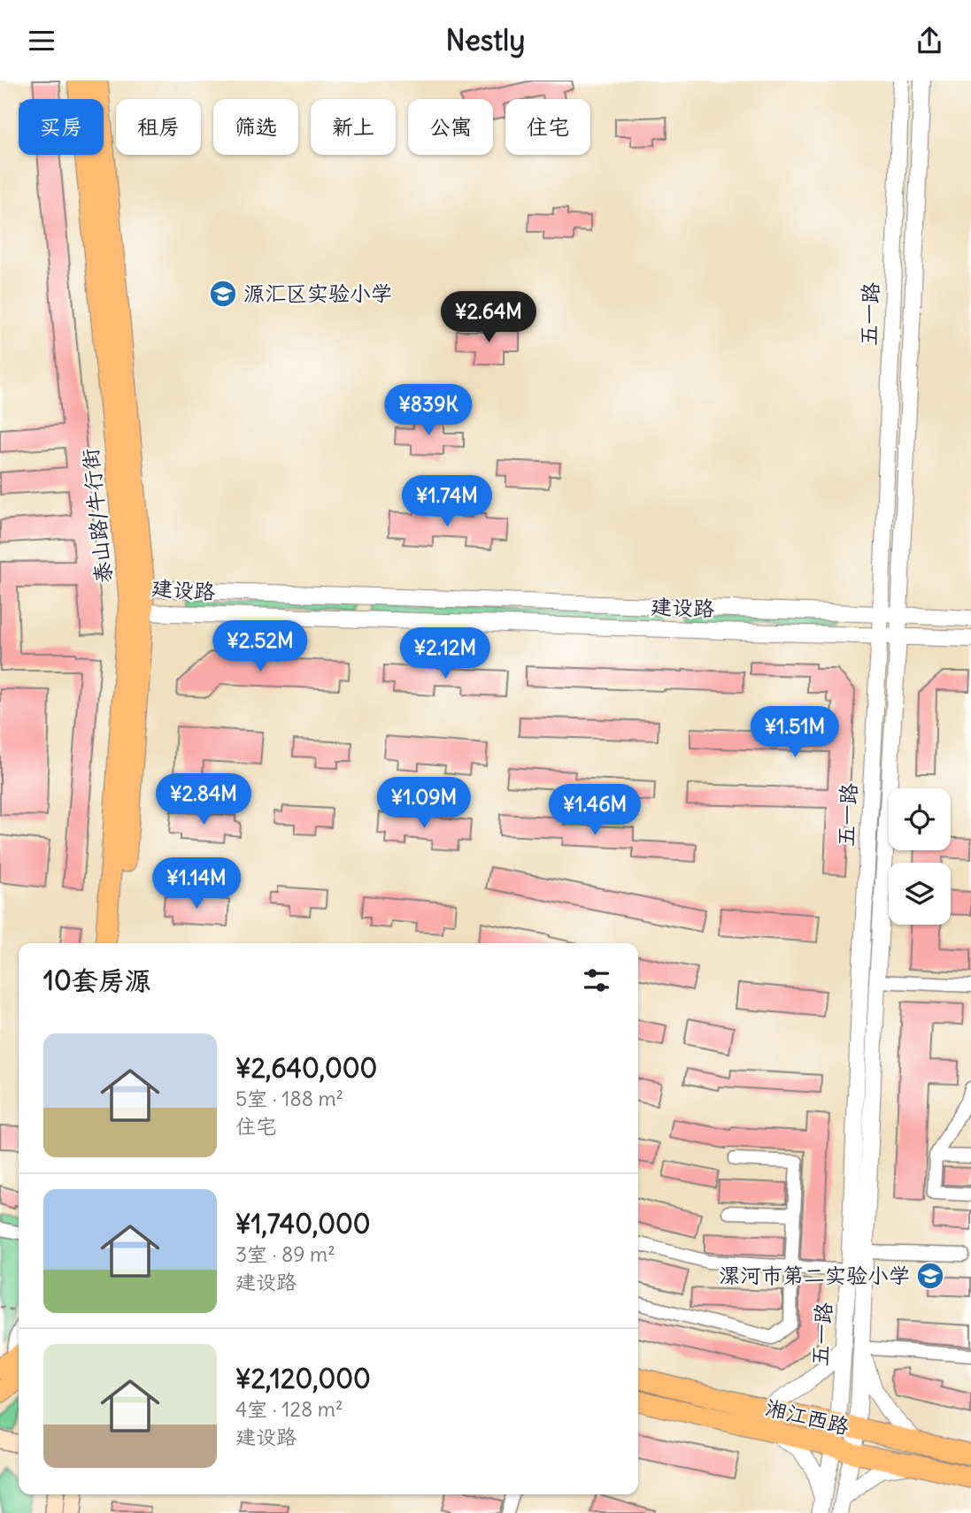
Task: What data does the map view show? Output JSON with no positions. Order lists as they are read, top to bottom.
{
  "streets": {
    "main road": ["泰山路/牛行街", "湘江西路"],
    "street": ["五一路", "建设路"]
  },
  "crossings": [
    ["五一路", "建设路"],
    ["五一路", "湘江西路"],
    ["泰山路/牛行街", "建设路"]
  ],
  "places": {
    "school or university": ["源汇区实验小学", "漯河市第二实验小学"]
  },
  "page": {
    "header": "Nestly",
    "chip": [
      "买房",
      "租房",
      "筛选",
      "新上",
      "公寓",
      "住宅"
    ],
    "price": [
      "¥2.64M",
      "¥839K",
      "¥1.74M",
      "¥2.52M",
      "¥2.12M",
      "¥1.51M",
      "¥2.84M",
      "¥1.09M",
      "¥1.46M",
      "¥1.14M"
    ],
    "heading": "10套房源",
    "list": [
      {
        "name": "¥2,640,000",
        "note": "5室 · 188 m² · 住宅"
      },
      {
        "name": "¥1,740,000",
        "note": "3室 · 89 m² · 建设路"
      },
      {
        "name": "¥2,120,000",
        "note": "4室 · 128 m² · 建设路"
      }
    ]
  }
}
